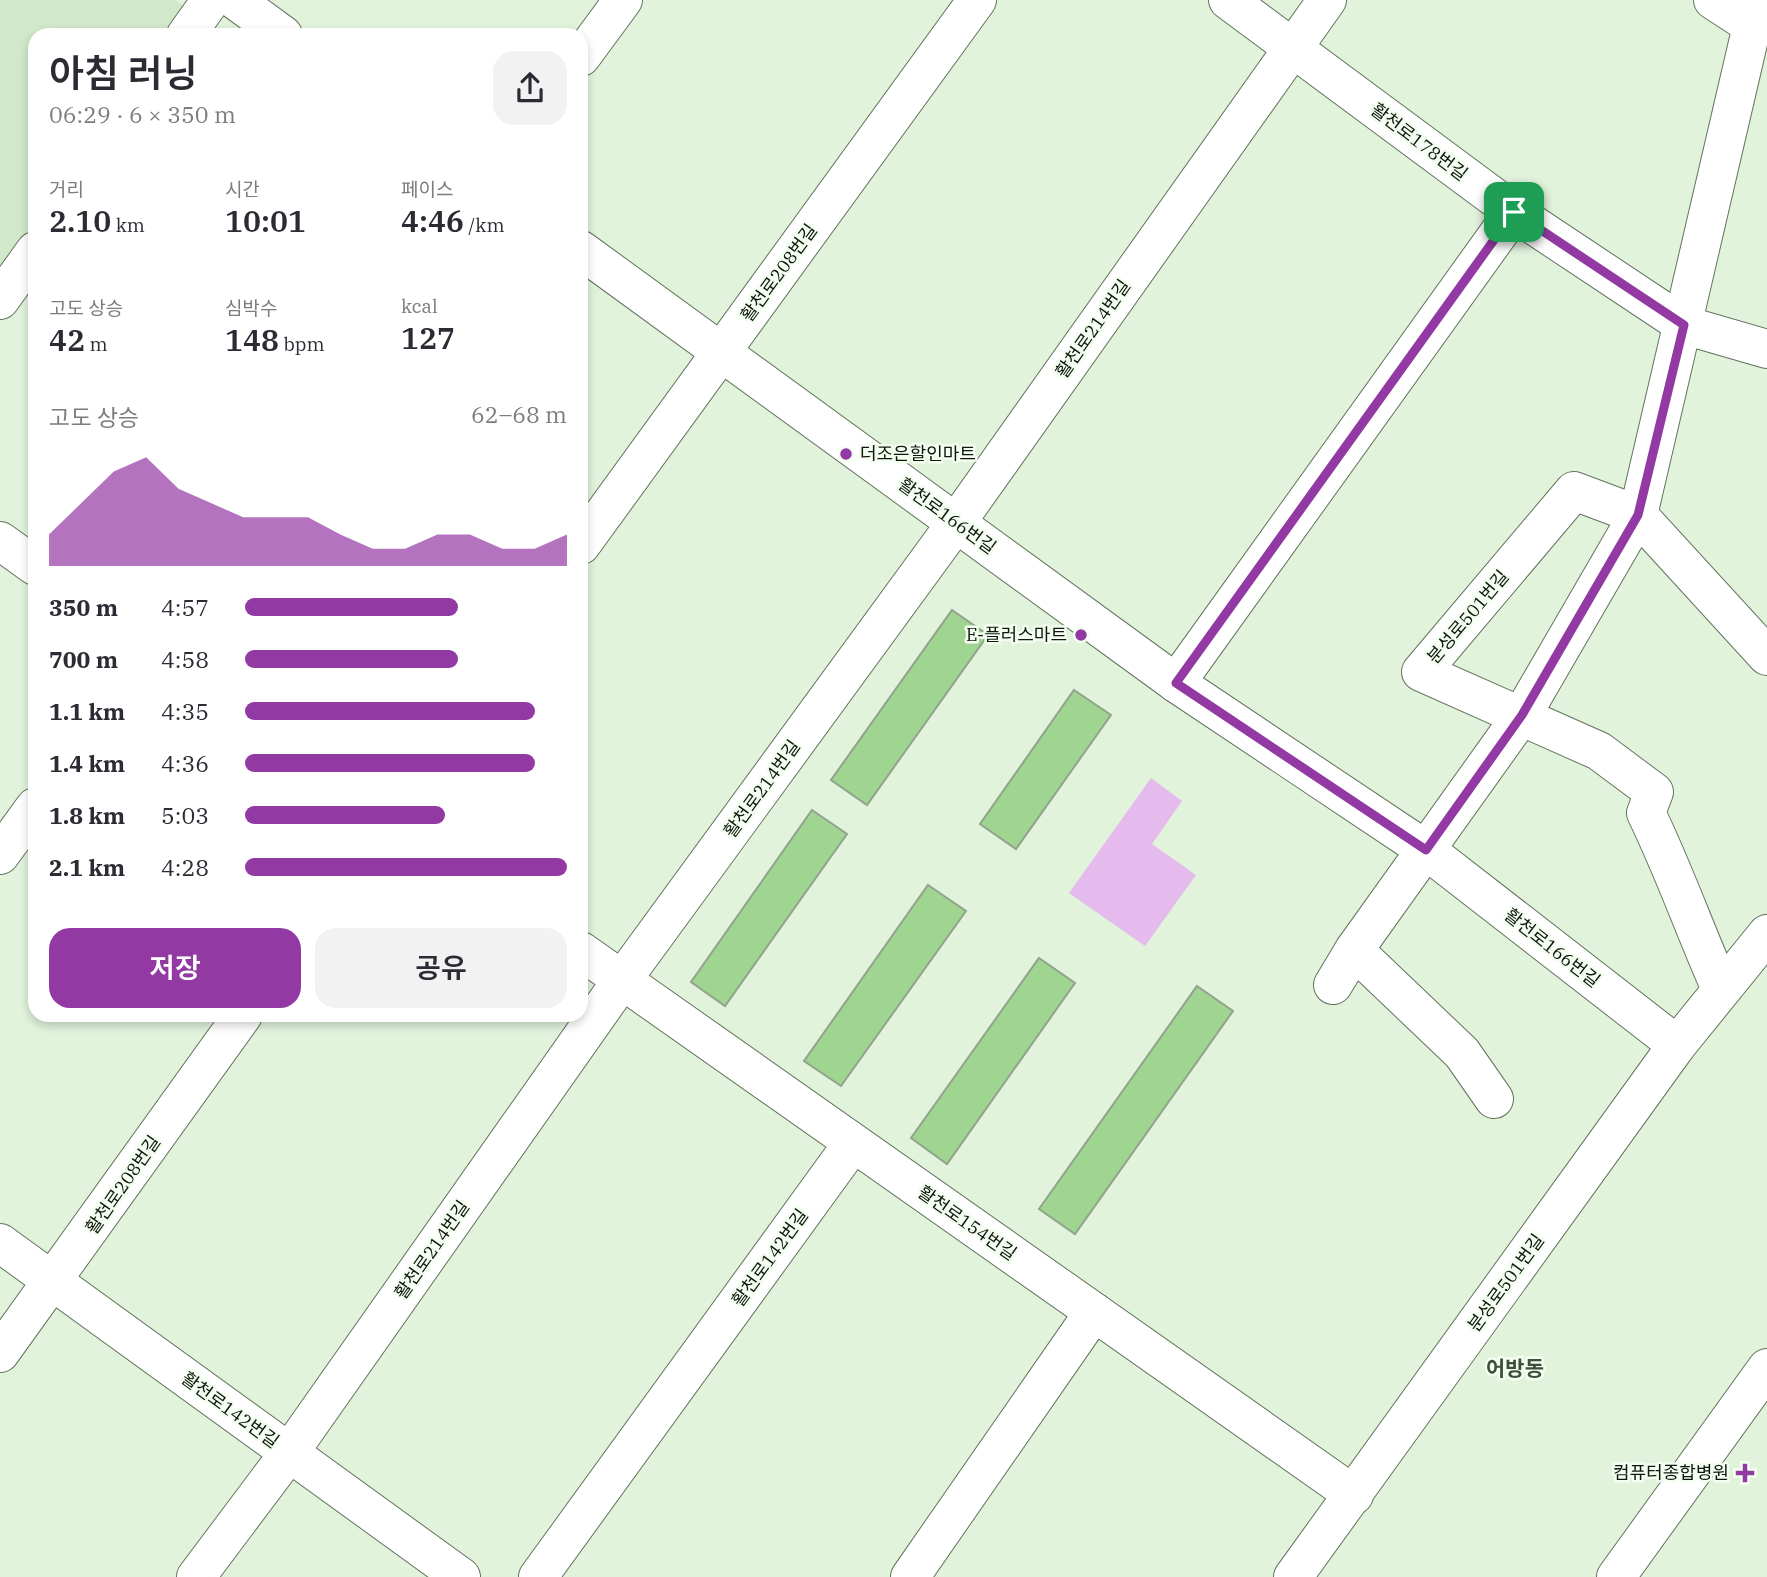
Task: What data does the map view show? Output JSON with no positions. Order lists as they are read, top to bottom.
{
  "streets": {
    "street": [
      "활천로178번길",
      "활천로208번길",
      "활천로214번길",
      "활천로166번길",
      "분성로501번길",
      "활천로154번길",
      "활천로142번길"
    ]
  },
  "crossings": [
    ["활천로178번길", "활천로214번길"],
    ["활천로208번길", "활천로166번길"],
    ["활천로208번길", "활천로142번길"],
    ["활천로214번길", "활천로166번길"],
    ["활천로214번길", "활천로154번길"],
    ["활천로214번길", "활천로142번길"],
    ["활천로166번길", "분성로501번길"],
    ["분성로501번길", "활천로154번길"],
    ["활천로154번길", "활천로142번길"]
  ],
  "districts": ["어방동"],
  "places": {
    "other": ["더조은할인마트", "E-플러스마트"],
    "health": ["컴퓨터종합병원"]
  },
  "page": {
    "heading": ["아침 러닝", "06:29 · 6 × 350 m"],
    "stats": [
      ["거리", "2.10 km"],
      ["시간", "10:01"],
      ["페이스", "4:46 /km"],
      ["고도 상승", "42 m"],
      ["심박수", "148 bpm"],
      ["kcal", "127"]
    ],
    "chart": ["고도 상승", "62–68 m"],
    "list": [
      {
        "name": "350 m",
        "note": "4:57"
      },
      {
        "name": "700 m",
        "note": "4:58"
      },
      {
        "name": "1.1 km",
        "note": "4:35"
      },
      {
        "name": "1.4 km",
        "note": "4:36"
      },
      {
        "name": "1.8 km",
        "note": "5:03"
      },
      {
        "name": "2.1 km",
        "note": "4:28"
      }
    ],
    "buttons": ["저장", "공유"]
  }
}
